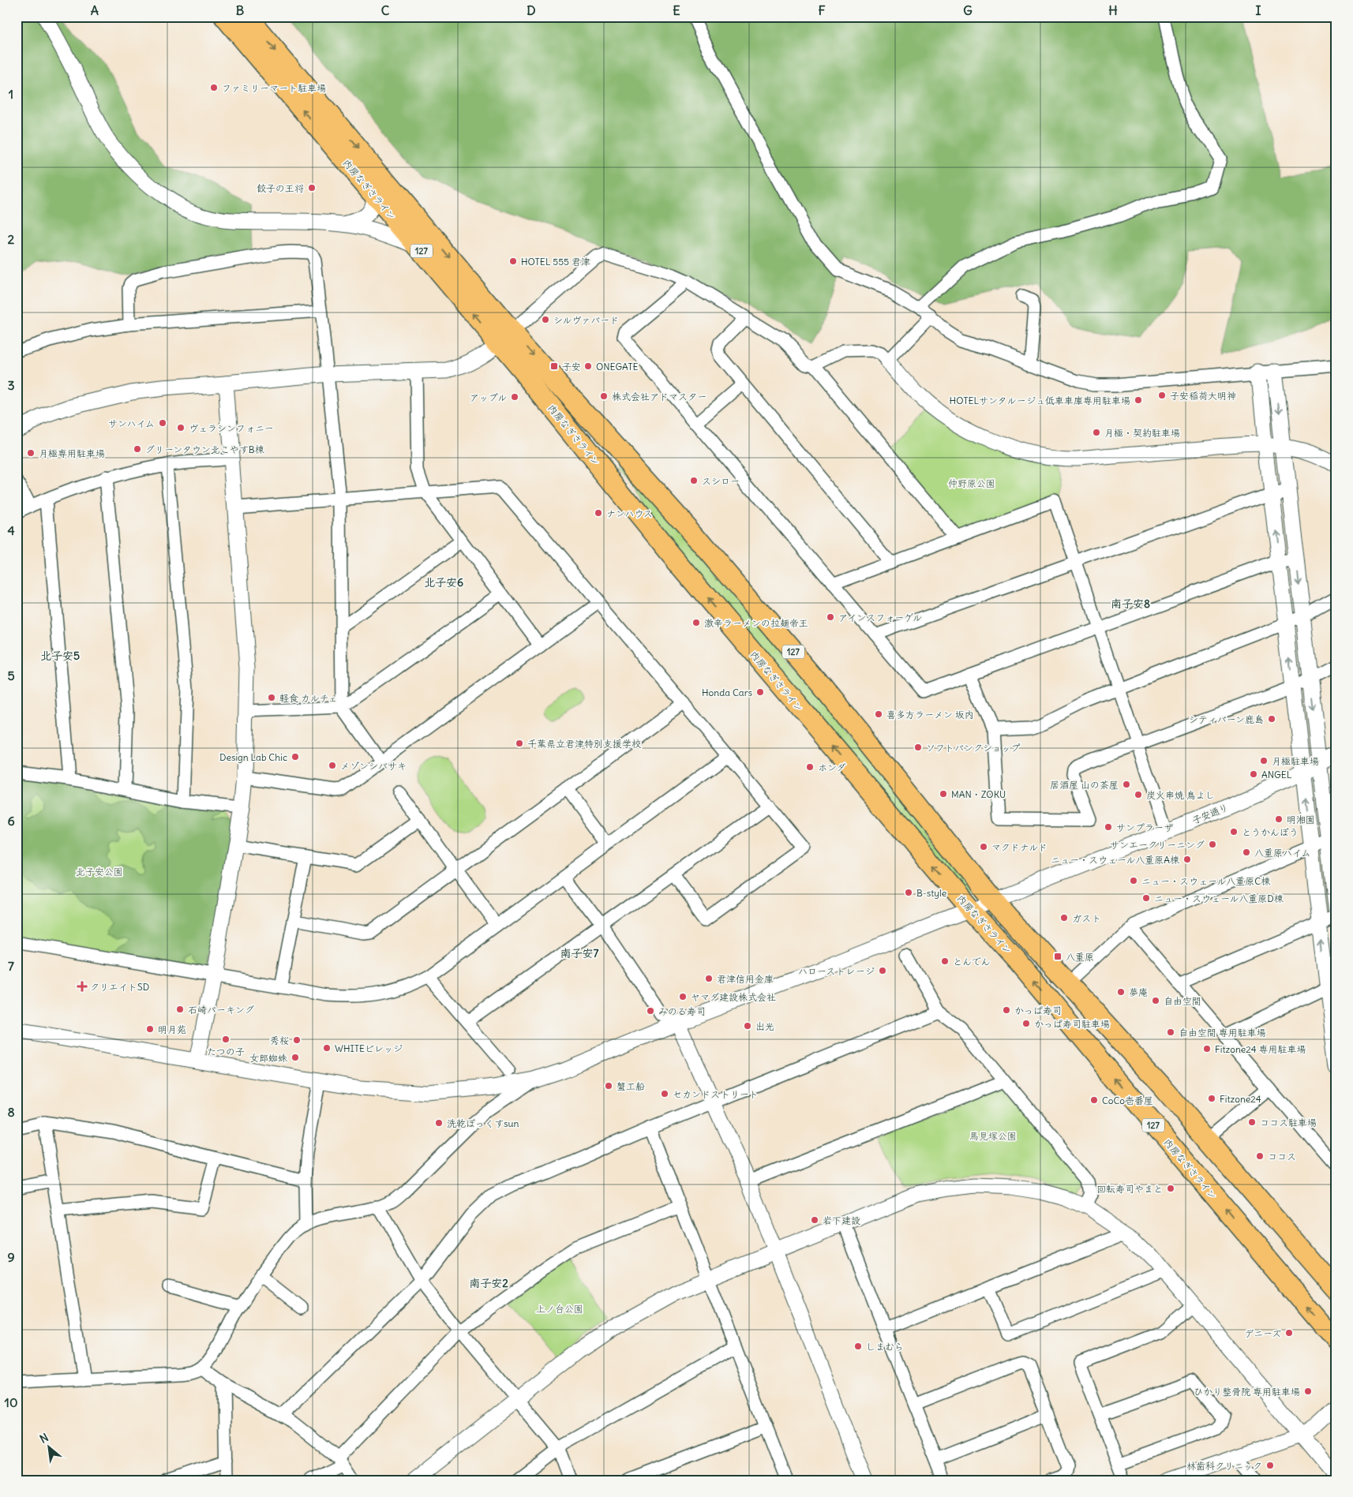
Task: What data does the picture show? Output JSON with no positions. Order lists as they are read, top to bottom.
{
  "streets": {
    "highway": ["内房なぎさライン", "127"],
    "street": ["子安通り"]
  },
  "crossings": [
    ["内房なぎさライン", "子安通り"]
  ],
  "districts": [
    "北子安6",
    "南子安8",
    "北子安5",
    "南子安7",
    "南子安2"
  ],
  "parks": [
    "仲野原公園",
    "北子安公園",
    "馬見塚公園",
    "上ノ台公園"
  ],
  "places": {
    "other": [
      "ファミリーマート駐車場",
      "餃子の王将",
      "HOTEL 555 君津",
      "シルヴァバード",
      "ONEGATE",
      "子安稲荷大明神",
      "株式会社アドマスター",
      "アップル",
      "HOTELサンタルージュ低車車庫専用駐車場",
      "サンハイム",
      "ヴェラシンフォニー",
      "月極・契約駐車場",
      "グリーンタウン北こやすB棟",
      "月極専用駐車場",
      "スシロー",
      "ナンハウス",
      "アインスフォーゲル",
      "激辛ラーメンの拉麺帝王",
      "Honda Cars",
      "軽食 カルチェ",
      "喜多方ラーメン 坂内",
      "シティバーン鹿島",
      "千葉県立君津特別支援学校",
      "ソフトバンクショップ",
      "Design Lab Chic",
      "月極駐車場",
      "メゾンシバサキ",
      "ホンダ",
      "ANGEL",
      "居酒屋 山の茶屋",
      "MAN・ZOKU",
      "炭火串焼 鳥よし",
      "明湘園",
      "サンプラーザ",
      "とうかんぼう",
      "サンエークリーニング",
      "マクドナルド",
      "八重原ハイム",
      "ニュー・スウェール八重原A棟",
      "ニュー・スウェール八重原C棟",
      "B-style",
      "ニュー・スウェール八重原D棟",
      "ガスト",
      "とんでん",
      "ハローストレージ",
      "君津信用金庫",
      "夢庵",
      "ヤマダ建設株式会社",
      "自由空間",
      "石崎パーキング",
      "かっぱ寿司",
      "みのる寿司",
      "かっぱ寿司駐車場",
      "出光",
      "明月苑",
      "自由空間 専用駐車場",
      "たつの子",
      "秀桜",
      "WHITEビレッジ",
      "Fitzone24 専用駐車場",
      "女郎蜘蛛",
      "蟹工船",
      "セカンドストリート",
      "Fitzone24",
      "CoCo壱番屋",
      "ココス駐車場",
      "洗乾ぼっくすsun",
      "ココス",
      "回転寿司やまと",
      "岩下建設",
      "デニーズ",
      "しまむら",
      "ひかり整骨院 専用駐車場",
      "林歯科クリニック"
    ],
    "transit": ["子安", "八重原"],
    "health": ["クリエイトSD"]
  },
  "north": "top left",
  "grid": {
    "columns": [
      "A",
      "B",
      "C",
      "D",
      "E",
      "F",
      "G",
      "H",
      "I"
    ],
    "rows": [
      "1",
      "2",
      "3",
      "4",
      "5",
      "6",
      "7",
      "8",
      "9",
      "10"
    ]
  }
}
